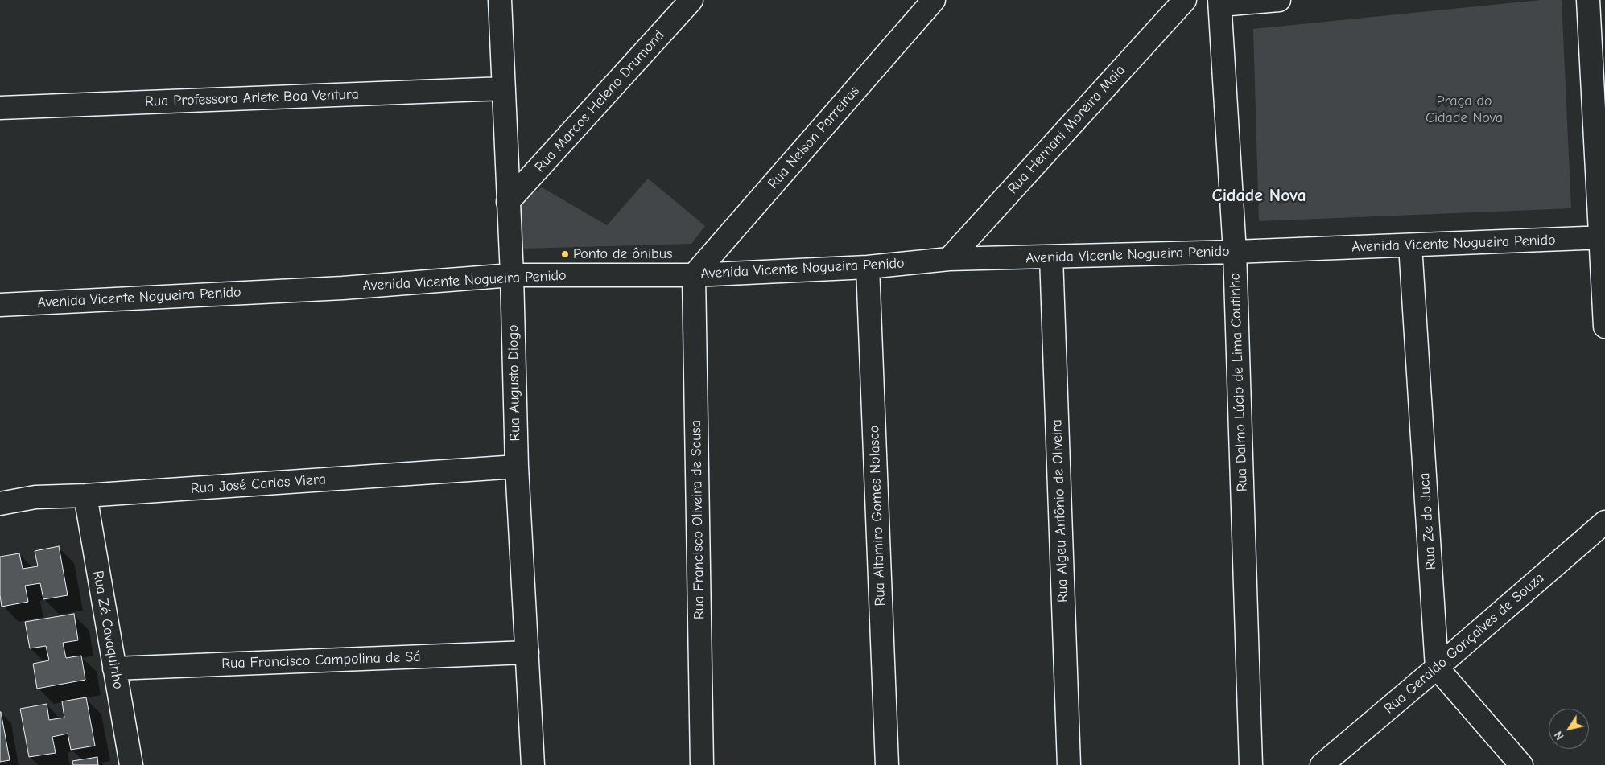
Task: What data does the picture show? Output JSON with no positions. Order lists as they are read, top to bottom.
{
  "streets": {
    "street": [
      "Rua Professora Arlete Boa Ventura",
      "Rua Marcos Heleno Drumond",
      "Rua Hernani Moreira Maia",
      "Rua Nelson Parreiras",
      "Avenida Vicente Nogueira Penido",
      "Rua Dalmo Lúcio de Lima Coutinho",
      "Rua Augusto Diogo",
      "Rua José Carlos Viera",
      "Rua Algeu Antônio de Oliveira",
      "Rua Altamiro Gomes Nolasco",
      "Rua Francisco Oliveira de Sousa",
      "Rua Ze do Juca",
      "Rua Zé Cavaquinho",
      "Rua Geraldo Gonçalves de Souza",
      "Rua Francisco Campolina de Sá"
    ]
  },
  "crossings": [
    ["Rua Professora Arlete Boa Ventura", "Rua Augusto Diogo"],
    ["Rua Marcos Heleno Drumond", "Rua Augusto Diogo"],
    ["Rua Hernani Moreira Maia", "Avenida Vicente Nogueira Penido"],
    ["Rua Nelson Parreiras", "Avenida Vicente Nogueira Penido"],
    ["Rua Nelson Parreiras", "Rua Francisco Oliveira de Sousa"],
    ["Avenida Vicente Nogueira Penido", "Rua Dalmo Lúcio de Lima Coutinho"],
    ["Avenida Vicente Nogueira Penido", "Rua Augusto Diogo"],
    ["Avenida Vicente Nogueira Penido", "Rua Algeu Antônio de Oliveira"],
    ["Avenida Vicente Nogueira Penido", "Rua Altamiro Gomes Nolasco"],
    ["Avenida Vicente Nogueira Penido", "Rua Francisco Oliveira de Sousa"],
    ["Avenida Vicente Nogueira Penido", "Rua Ze do Juca"],
    ["Rua Augusto Diogo", "Rua José Carlos Viera"],
    ["Rua Augusto Diogo", "Rua Francisco Campolina de Sá"],
    ["Rua José Carlos Viera", "Rua Zé Cavaquinho"],
    ["Rua Ze do Juca", "Rua Geraldo Gonçalves de Souza"],
    ["Rua Zé Cavaquinho", "Rua Francisco Campolina de Sá"]
  ],
  "districts": ["Cidade Nova"],
  "parks": ["Praça do Cidade Nova"],
  "places": ["Ponto de ônibus"],
  "north": "bottom left"
}
